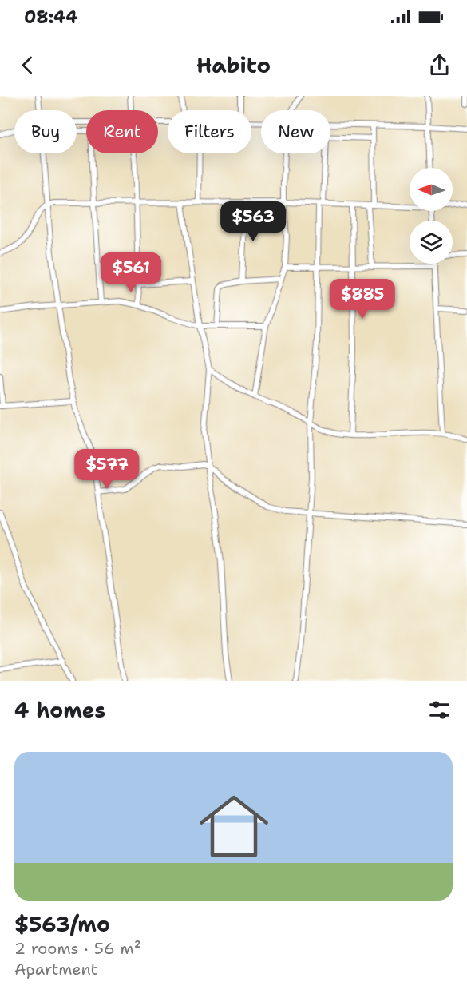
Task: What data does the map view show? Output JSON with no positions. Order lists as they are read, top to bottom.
{
  "north": "left",
  "page": {
    "status": "08:44",
    "header": "Habito",
    "chip": [
      "Buy",
      "Rent",
      "Filters",
      "New"
    ],
    "price": [
      "$563",
      "$561",
      "$885",
      "$577"
    ],
    "heading": "4 homes",
    "list": [
      {
        "name": "$563/mo",
        "note": "2 rooms · 56 m² · Apartment"
      }
    ]
  }
}
